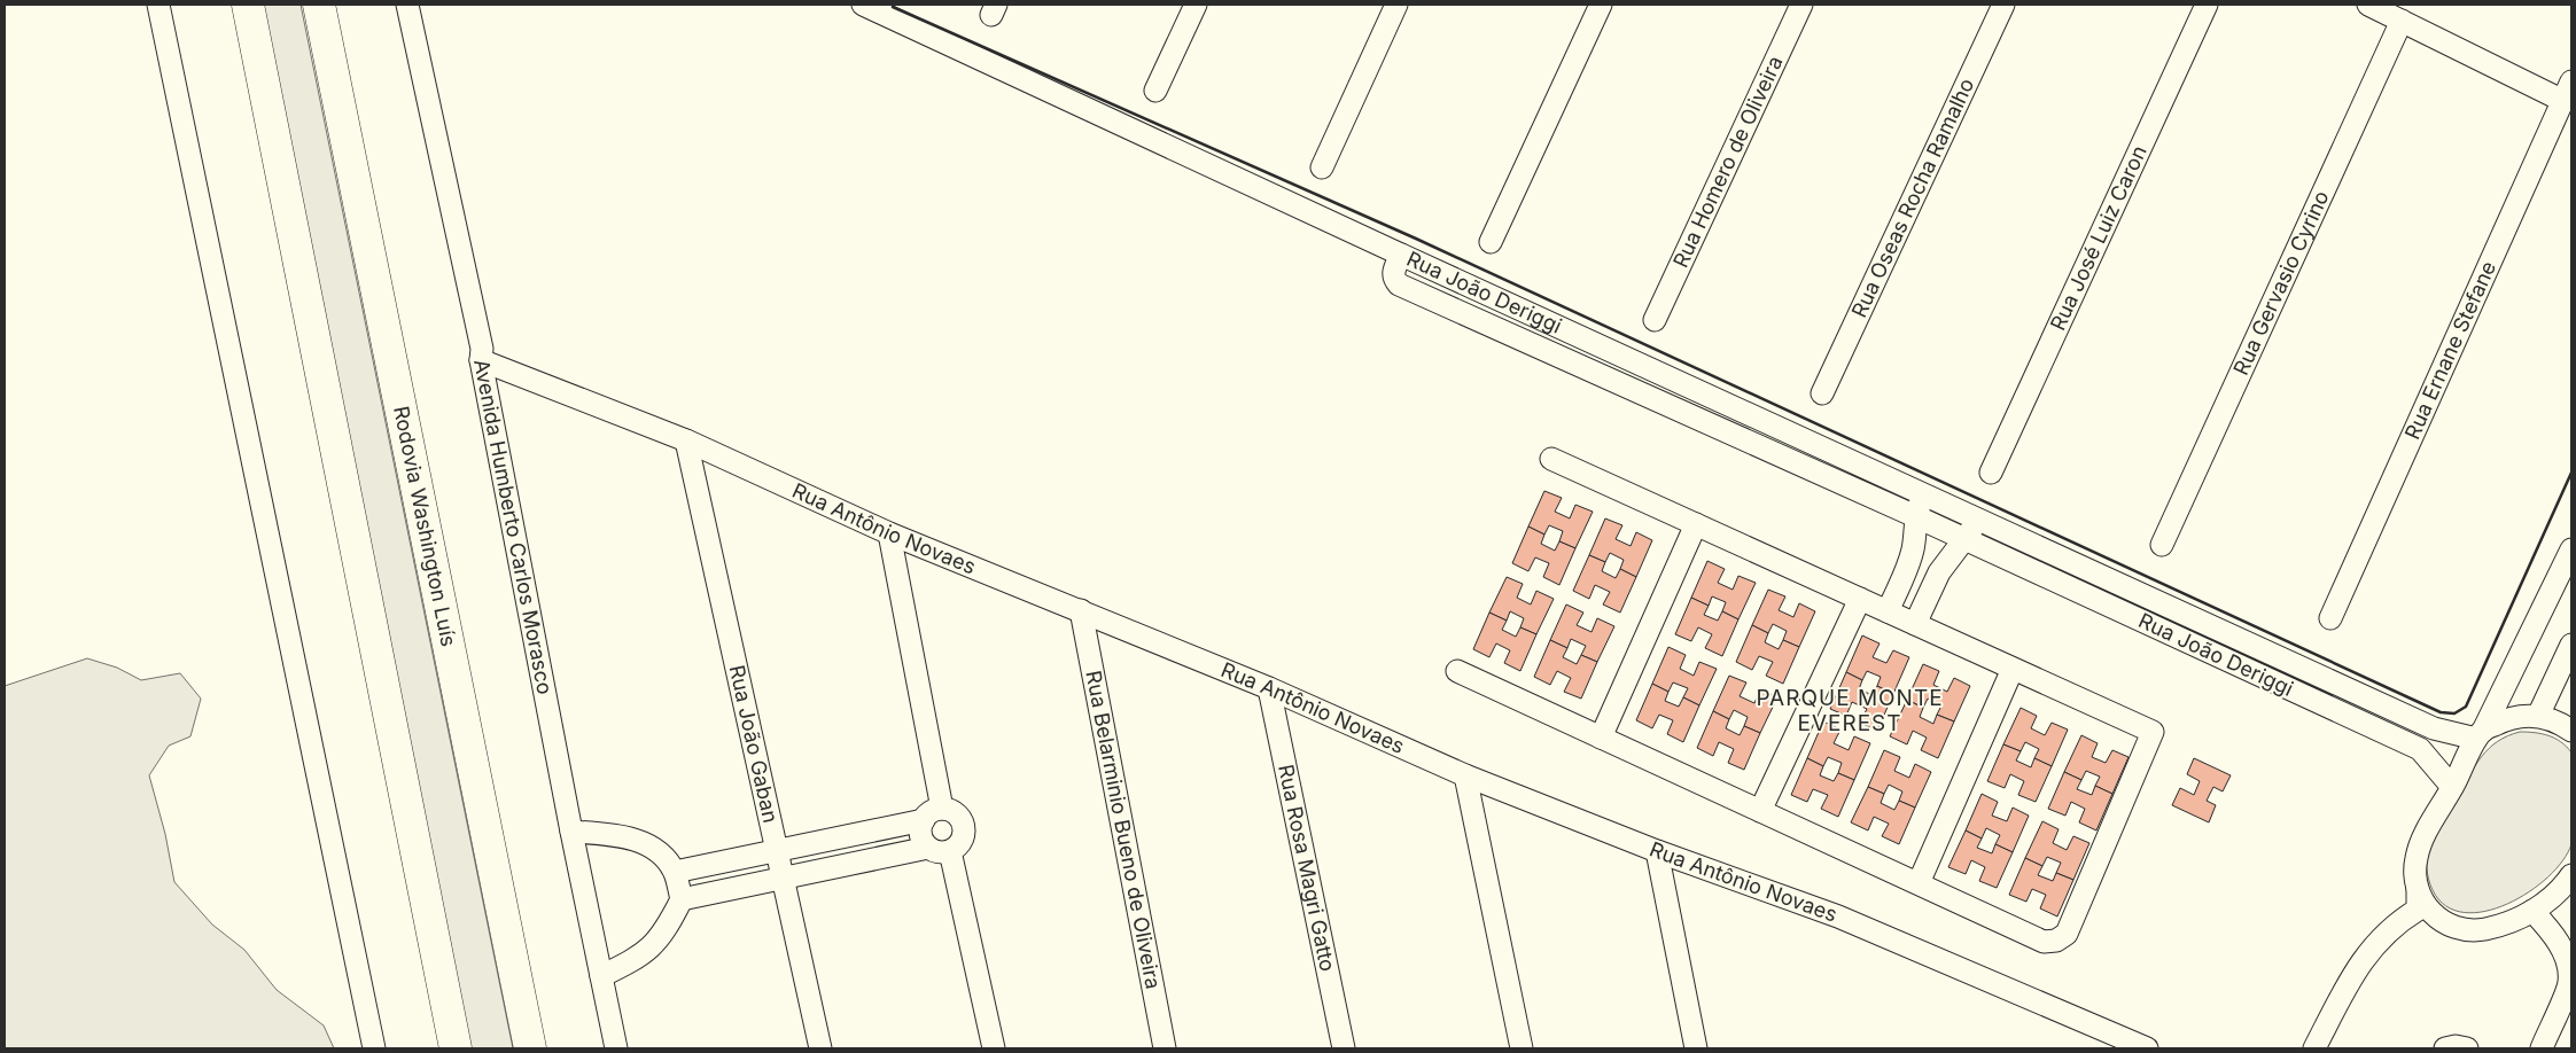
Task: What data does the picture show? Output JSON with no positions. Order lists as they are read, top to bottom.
{
  "streets": {
    "highway": ["Rodovia Washington Luís"],
    "street": [
      "Rua Homero de Oliveira",
      "Rua Oseas Rocha Ramalho",
      "Rua José Luiz Caron",
      "Rua Gervasio Cyrino",
      "Rua João Deriggi",
      "Rua Ernane Stefane",
      "Avenida Humberto Carlos Morasco",
      "Rua Antônio Novaes",
      "Rua João Gaban",
      "Rua Belarminio Bueno de Oliveira",
      "Rua Rosa Magri Gatto"
    ]
  },
  "crossings": [
    ["Avenida Humberto Carlos Morasco", "Rua Antônio Novaes"],
    ["Rua Antônio Novaes", "Rua João Gaban"],
    ["Rua Antônio Novaes", "Rua Belarminio Bueno de Oliveira"],
    ["Rua Antônio Novaes", "Rua Rosa Magri Gatto"]
  ],
  "districts": ["PARQUE MONTE EVEREST"]
}
